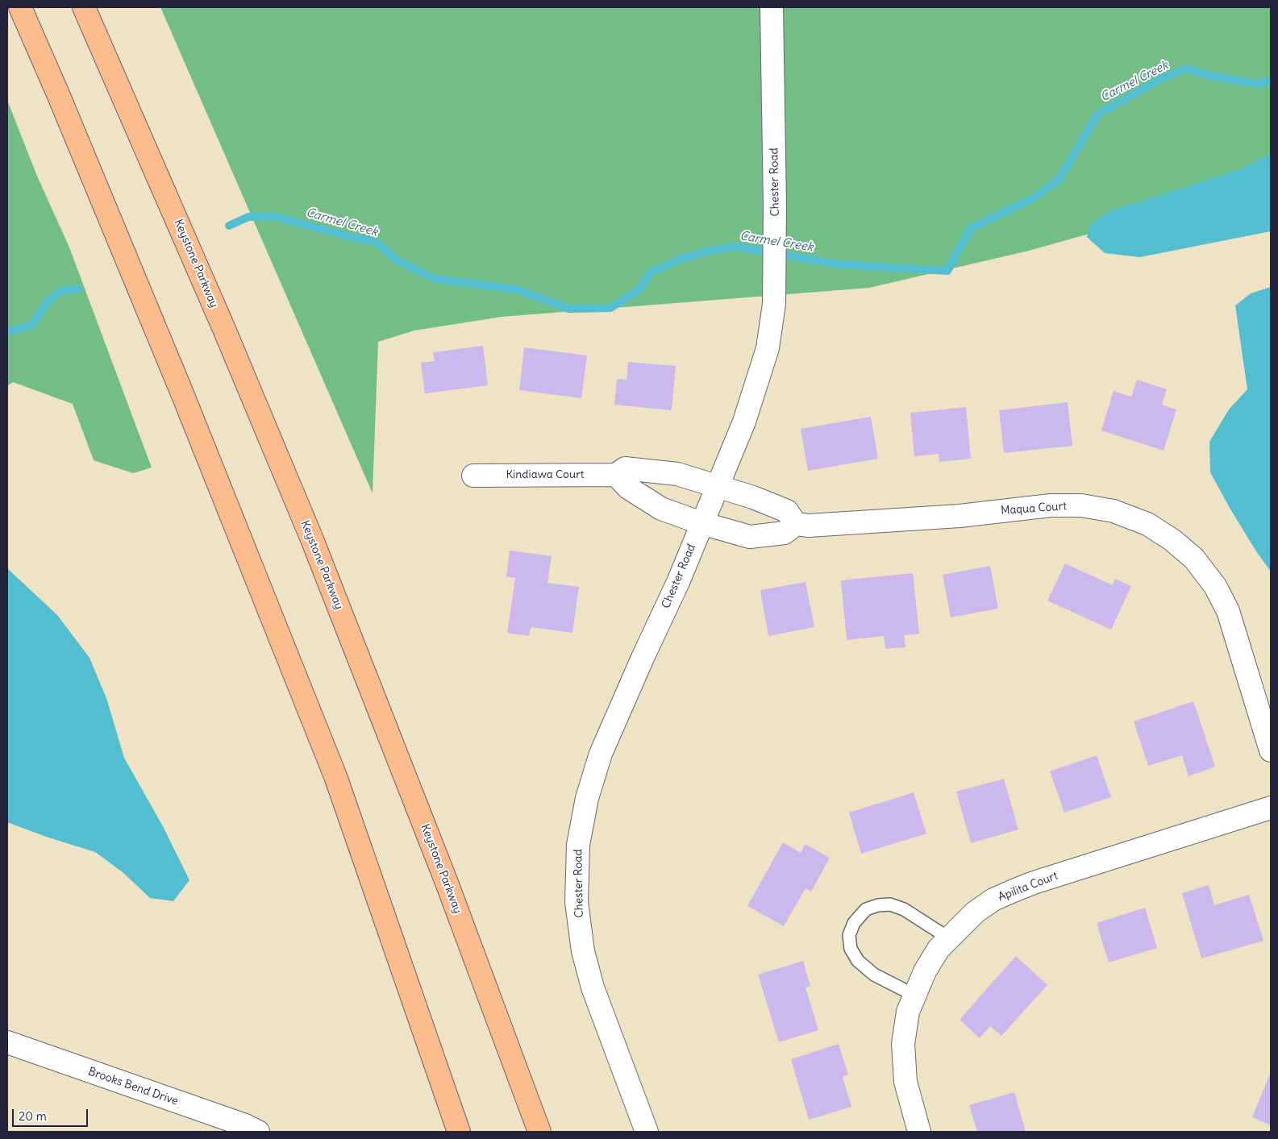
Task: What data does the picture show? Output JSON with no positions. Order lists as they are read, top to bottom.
{
  "streets": {
    "highway": ["Keystone Parkway"],
    "street": [
      "Chester Road",
      "Kindiawa Court",
      "Maqua Court",
      "Apilita Court",
      "Brooks Bend Drive"
    ]
  },
  "crossings": [
    ["Chester Road", "Kindiawa Court"]
  ],
  "water": ["Carmel Creek"],
  "scale_bar": "20 m"
}
